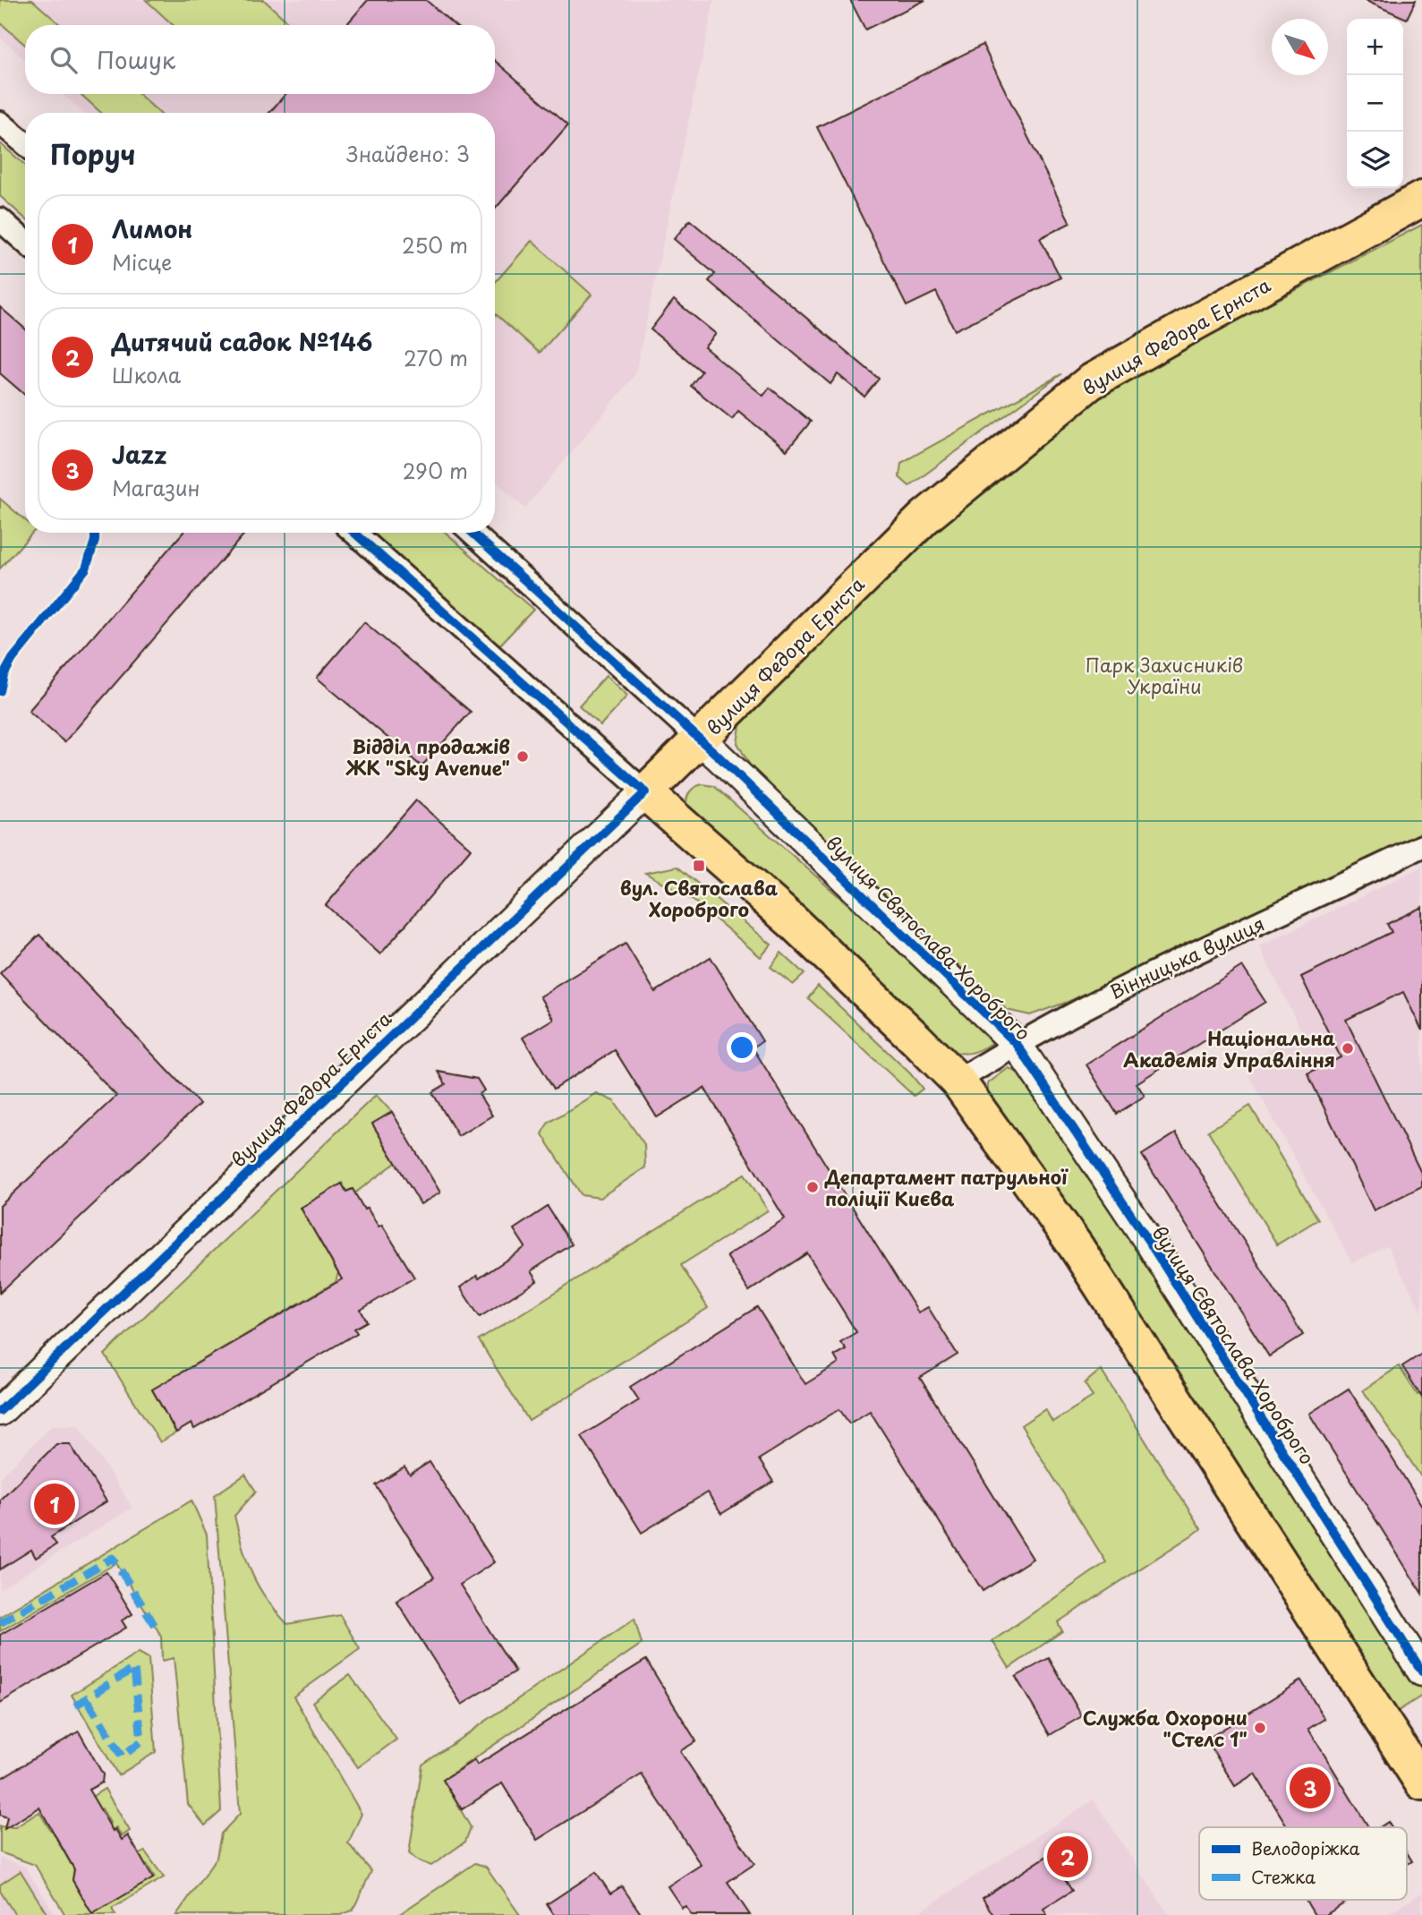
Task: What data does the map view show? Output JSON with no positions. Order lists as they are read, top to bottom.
{
  "streets": {
    "main road": ["вулиця Федора Ернста"],
    "street": ["вулиця Святослава Хороброго", "Вінницька вулиця"]
  },
  "crossings": [
    ["вулиця Федора Ернста", "вулиця Святослава Хороброго"],
    ["вулиця Святослава Хороброго", "Вінницька вулиця"]
  ],
  "parks": ["Парк Захисників України"],
  "places": {
    "other": [
      "Відділ продажів ЖК \"Sky Avenue\"",
      "Національна Академія Управління",
      "Департамент патрульної поліції Києва",
      "Служба Охорони \"Стелс 1\""
    ],
    "transit": ["вул. Святослава Хороброго"]
  },
  "legend": ["Велодоріжка", "Стежка"],
  "north": "bottom right",
  "page": {
    "map_buttons": ["+", "−"],
    "search": "Пошук",
    "heading": ["Поруч", "Знайдено: 3"],
    "list": [
      {
        "mark": "1",
        "name": "Лимон",
        "note": "Місце",
        "value": "250 m"
      },
      {
        "mark": "2",
        "name": "Дитячий садок №146",
        "note": "Школа",
        "value": "270 m"
      },
      {
        "mark": "3",
        "name": "Jazz",
        "note": "Магазин",
        "value": "290 m"
      }
    ],
    "pins": ["1", "3", "2"]
  }
}
